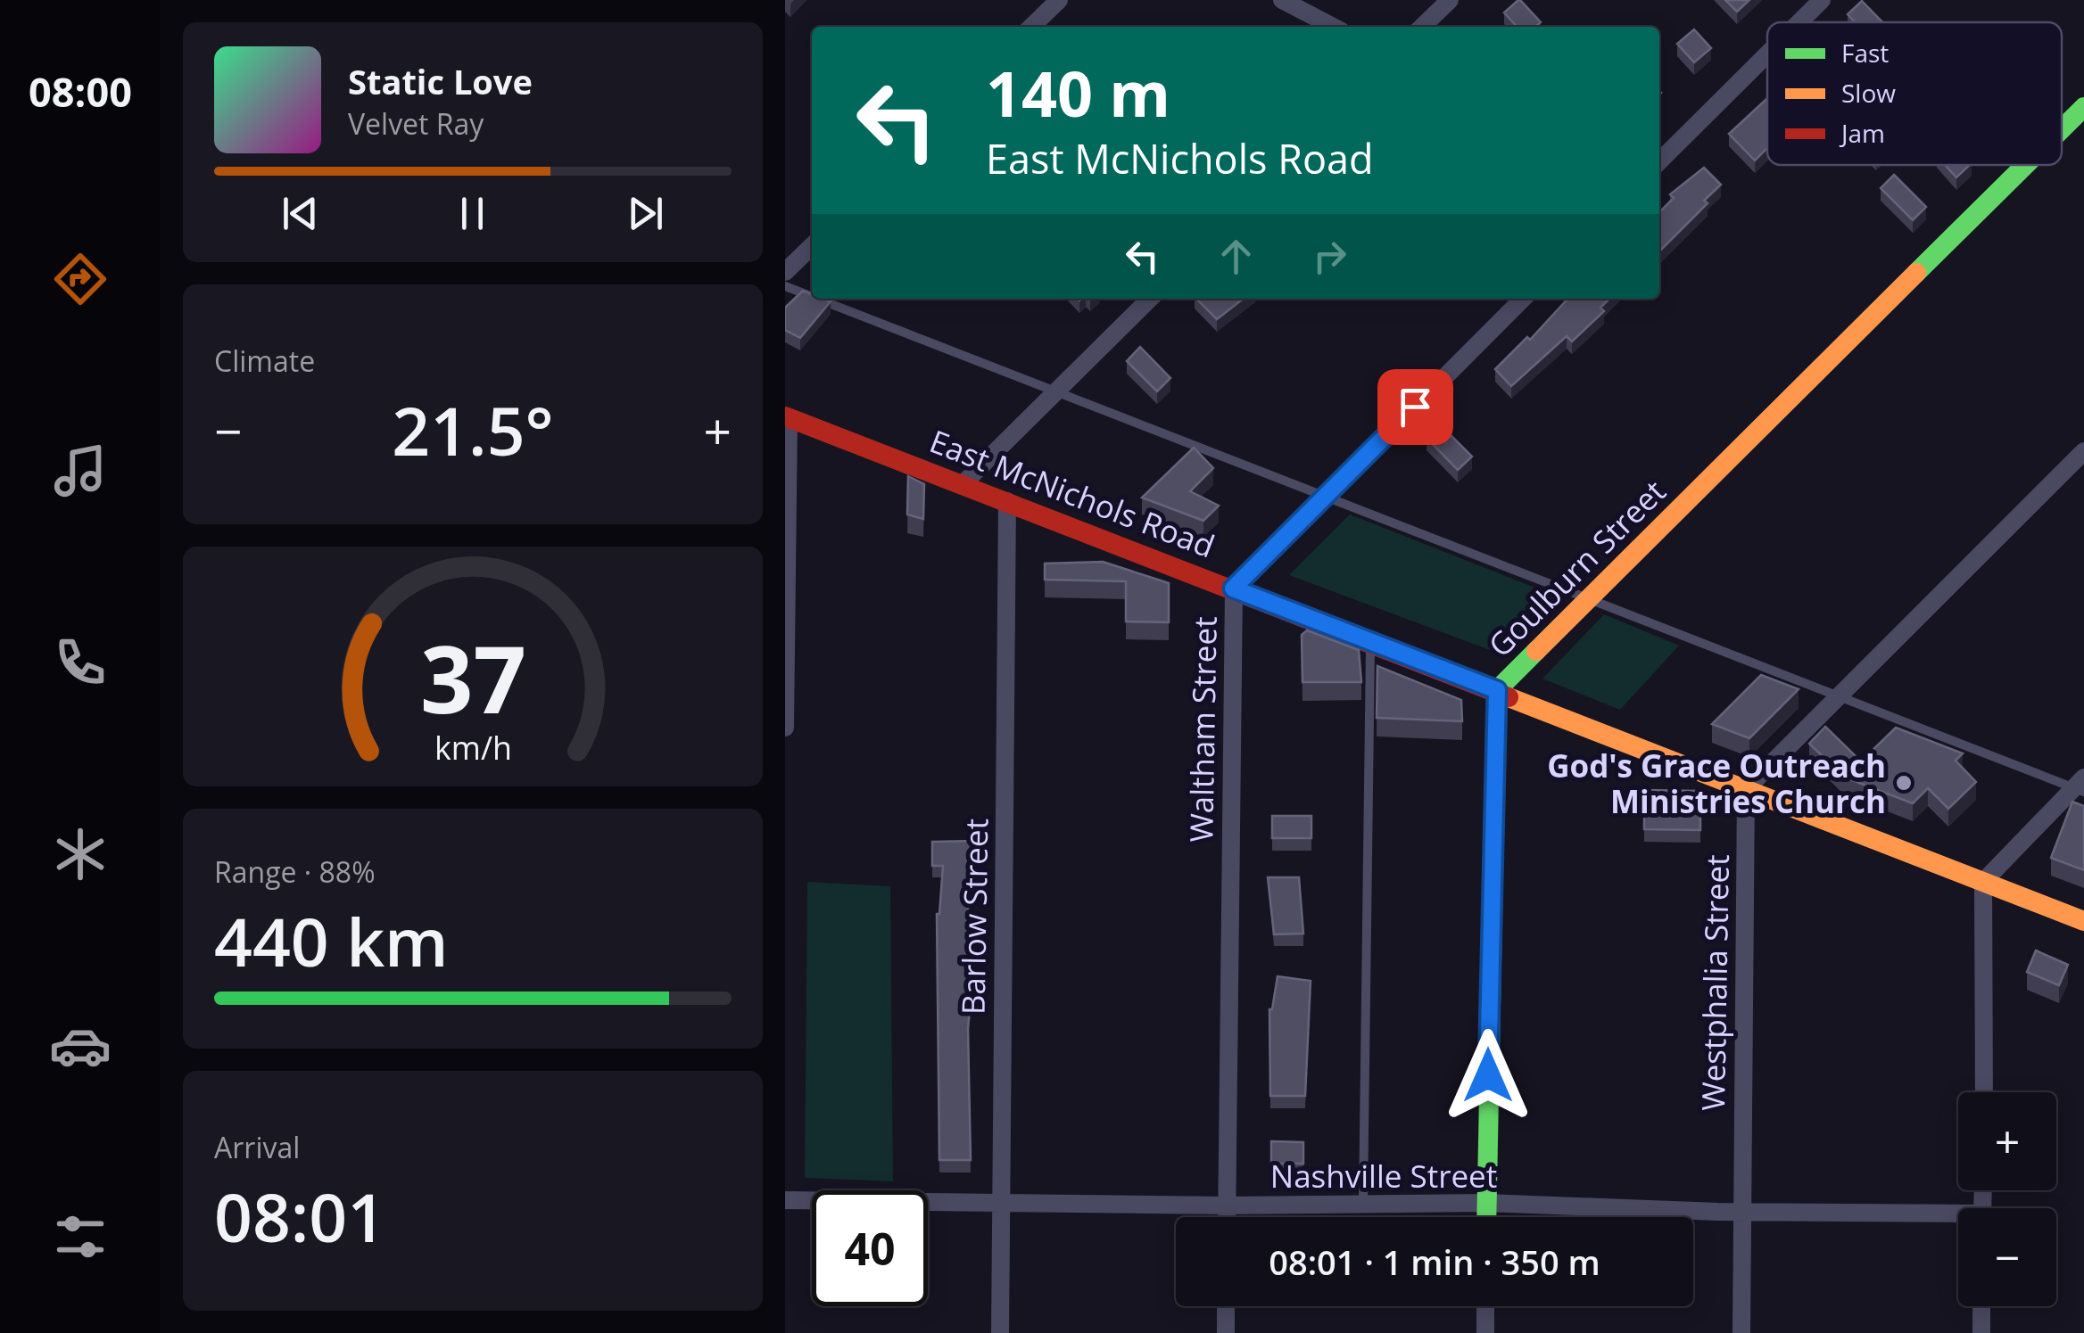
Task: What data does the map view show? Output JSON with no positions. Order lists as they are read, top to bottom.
{
  "streets": {
    "street": [
      "East McNichols Road",
      "Goulburn Street",
      "Waltham Street",
      "Barlow Street",
      "Westphalia Street",
      "Nashville Street"
    ]
  },
  "crossings": [
    ["East McNichols Road", "Goulburn Street"],
    ["East McNichols Road", "Waltham Street"],
    ["East McNichols Road", "Barlow Street"],
    ["East McNichols Road", "Westphalia Street"],
    ["Goulburn Street", "Nashville Street"],
    ["Waltham Street", "Nashville Street"],
    ["Barlow Street", "Nashville Street"],
    ["Westphalia Street", "Nashville Street"]
  ],
  "places": ["God's Grace Outreach Ministries Church"],
  "legend": ["Fast", "Slow", "Jam"],
  "page": {
    "tabs": "08:00",
    "turn": ["140 m", "East McNichols Road"],
    "song": ["Static Love", "Velvet Ray"],
    "tile": [
      "Climate",
      ["Range · 88%", "440 km"],
      ["Arrival", "08:01"]
    ],
    "heat": ["−", "21.5°", "+"],
    "map_buttons": ["+", "−"],
    "limit": "40",
    "trip": "08:01 · 1 min · 350 m",
    "gauge": ["37", "km/h"]
  }
}
